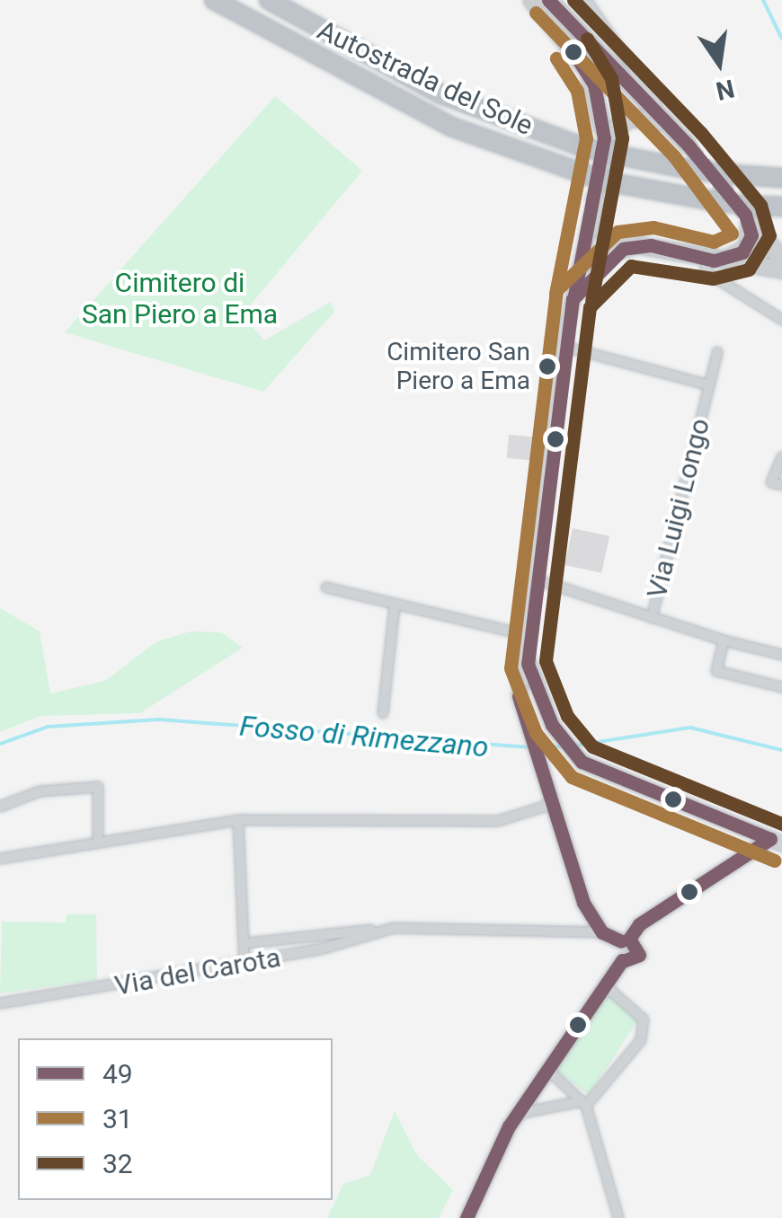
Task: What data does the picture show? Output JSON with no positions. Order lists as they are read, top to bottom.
{
  "streets": {
    "highway": ["Autostrada del Sole"],
    "street": ["Via Luigi Longo", "Via del Carota"]
  },
  "water": ["Fosso di Rimezzano"],
  "parks": ["Cimitero di San Piero a Ema"],
  "places": ["Cimitero San Piero a Ema"],
  "lines": ["transit line 49", "transit line 32", "transit line 31"],
  "legend": ["49", "31", "32"],
  "north": "bottom"
}
